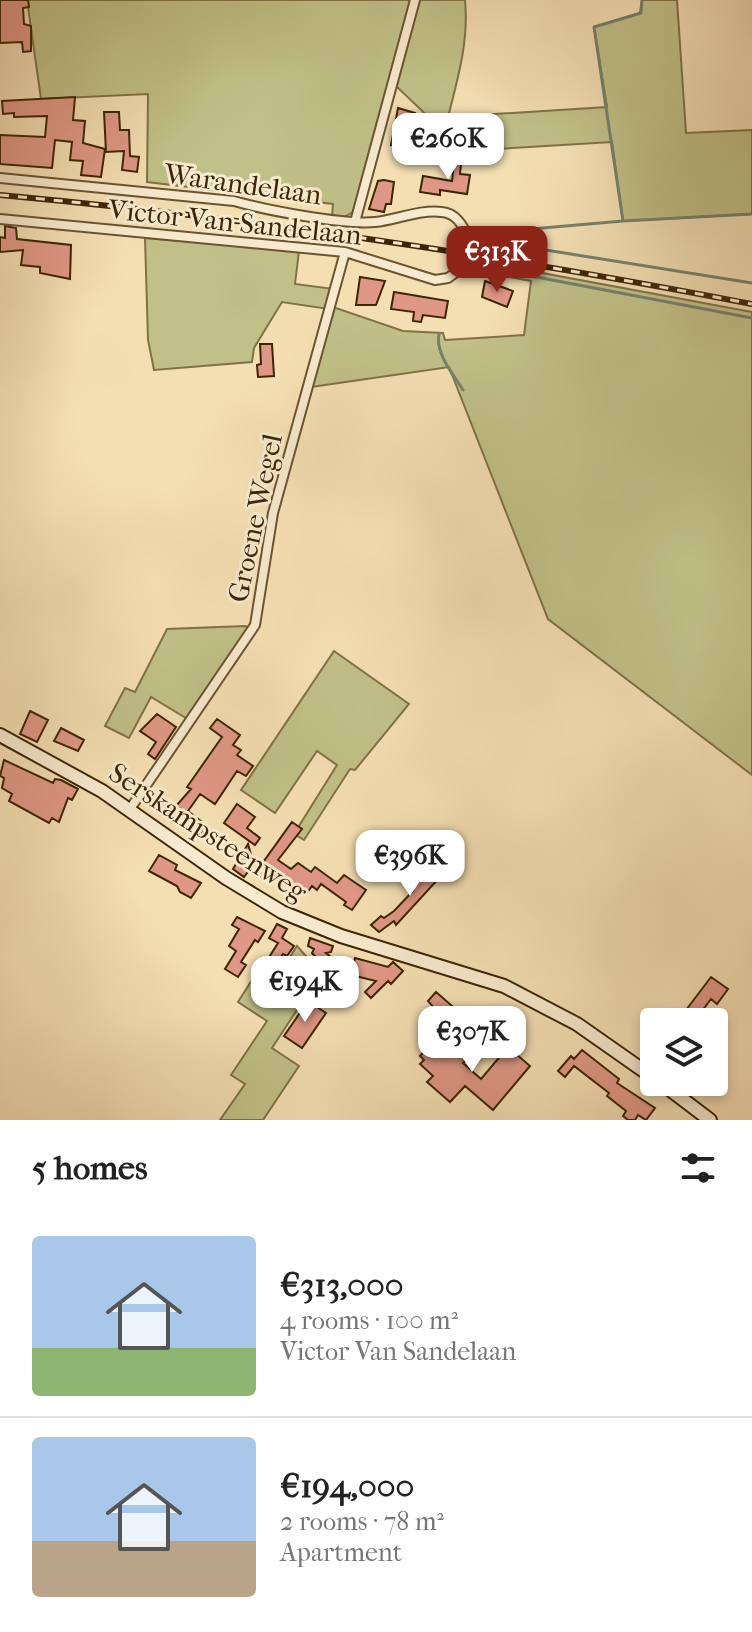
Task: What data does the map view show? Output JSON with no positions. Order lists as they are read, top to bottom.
{
  "streets": {
    "street": [
      "Warandelaan",
      "Victor Van Sandelaan",
      "Groene Wegel",
      "Serskampsteenweg"
    ]
  },
  "crossings": [
    ["Victor Van Sandelaan", "Groene Wegel"],
    ["Groene Wegel", "Serskampsteenweg"]
  ],
  "page": {
    "price": [
      "€260K",
      "€313K",
      "€396K",
      "€194K",
      "€307K"
    ],
    "heading": "5 homes",
    "list": [
      {
        "name": "€313,000",
        "note": "4 rooms · 100 m² · Victor Van Sandelaan"
      },
      {
        "name": "€194,000",
        "note": "2 rooms · 78 m² · Apartment"
      }
    ]
  }
}
